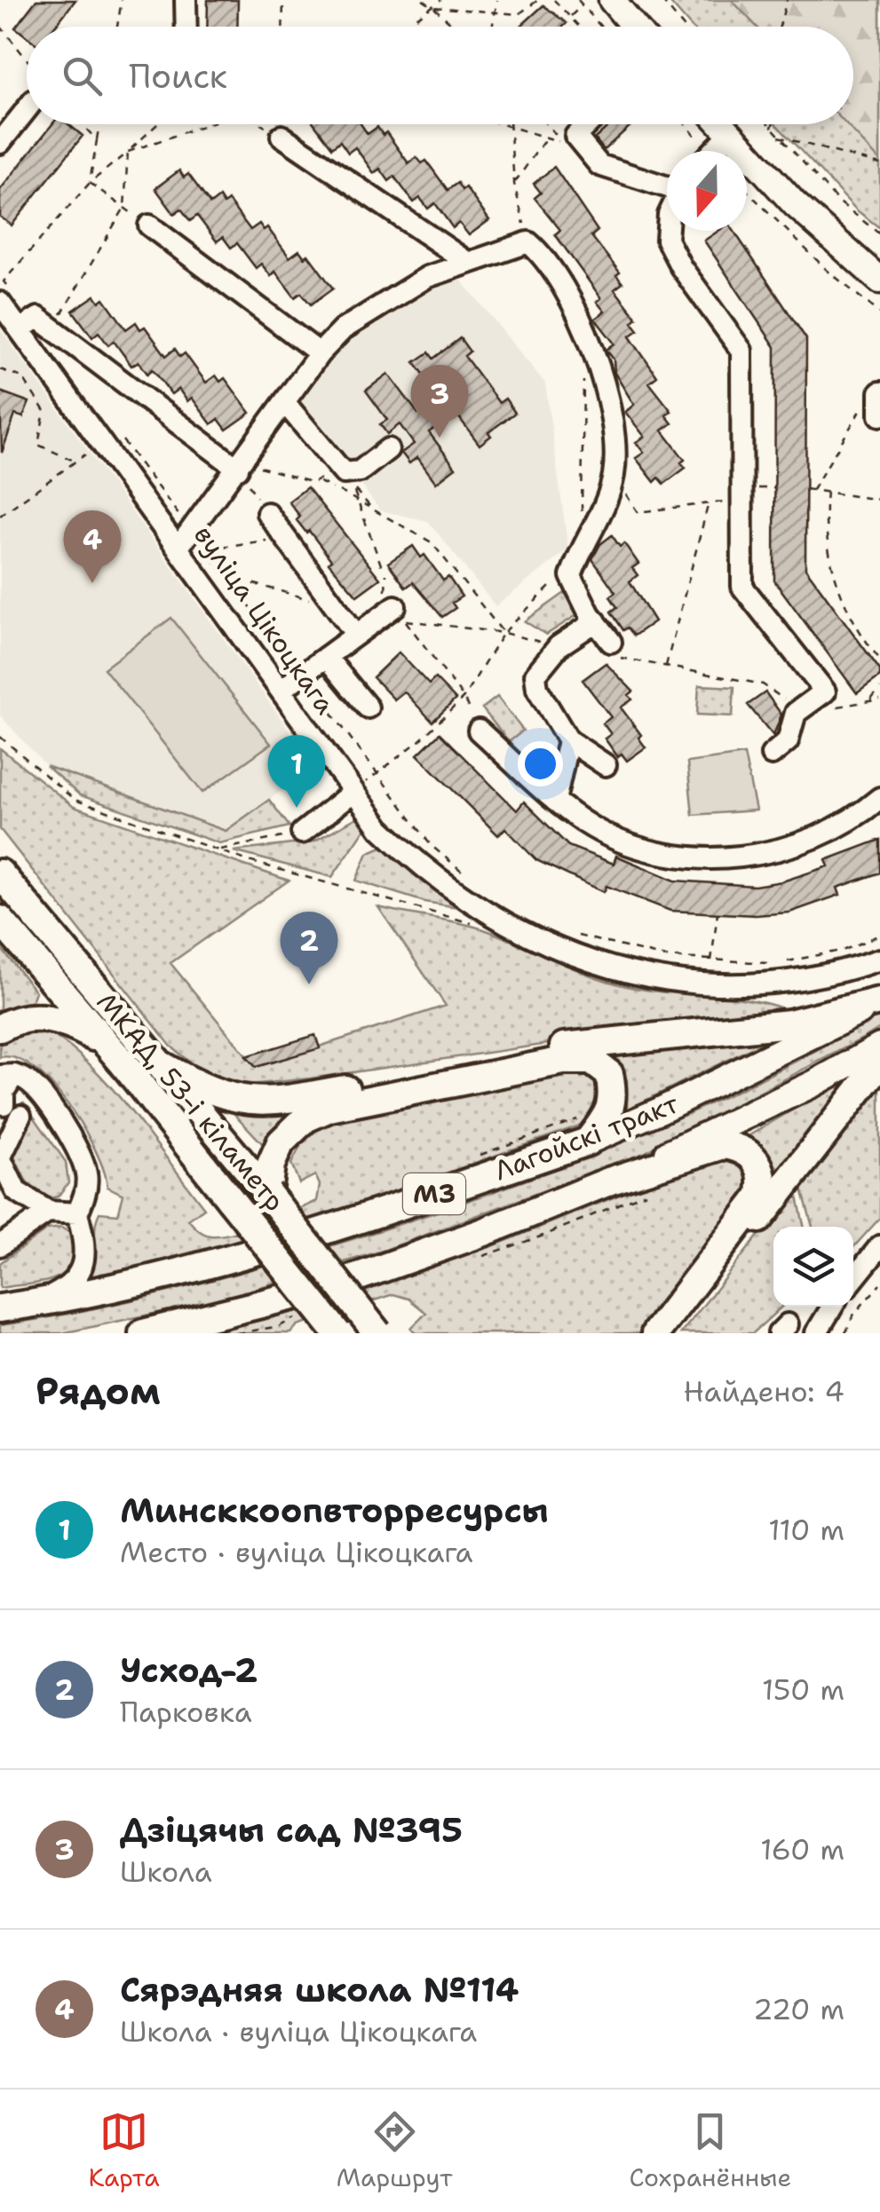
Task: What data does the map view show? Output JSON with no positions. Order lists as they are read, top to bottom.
{
  "streets": {
    "highway": ["МКАД, 53-і кіламетр", "Лагойскі тракт", "М3"],
    "street": ["вуліца Цікоцкага"]
  },
  "crossings": [
    ["Лагойскі тракт", "М3"]
  ],
  "north": "bottom",
  "page": {
    "search": "Поиск",
    "pins": [
      "3",
      "4",
      "1",
      "2"
    ],
    "heading": ["Рядом", "Найдено: 4"],
    "list": [
      {
        "mark": "1",
        "name": "Минсккоопвторресурсы",
        "note": "Место · вуліца Цікоцкага",
        "value": "110 m"
      },
      {
        "mark": "2",
        "name": "Усход-2",
        "note": "Парковка",
        "value": "150 m"
      },
      {
        "mark": "3",
        "name": "Дзіцячы сад №395",
        "note": "Школа",
        "value": "160 m"
      },
      {
        "mark": "4",
        "name": "Сярэдняя школа №114",
        "note": "Школа · вуліца Цікоцкага",
        "value": "220 m"
      }
    ],
    "nav": ["Карта", "Маршрут", "Сохранённые"]
  }
}
